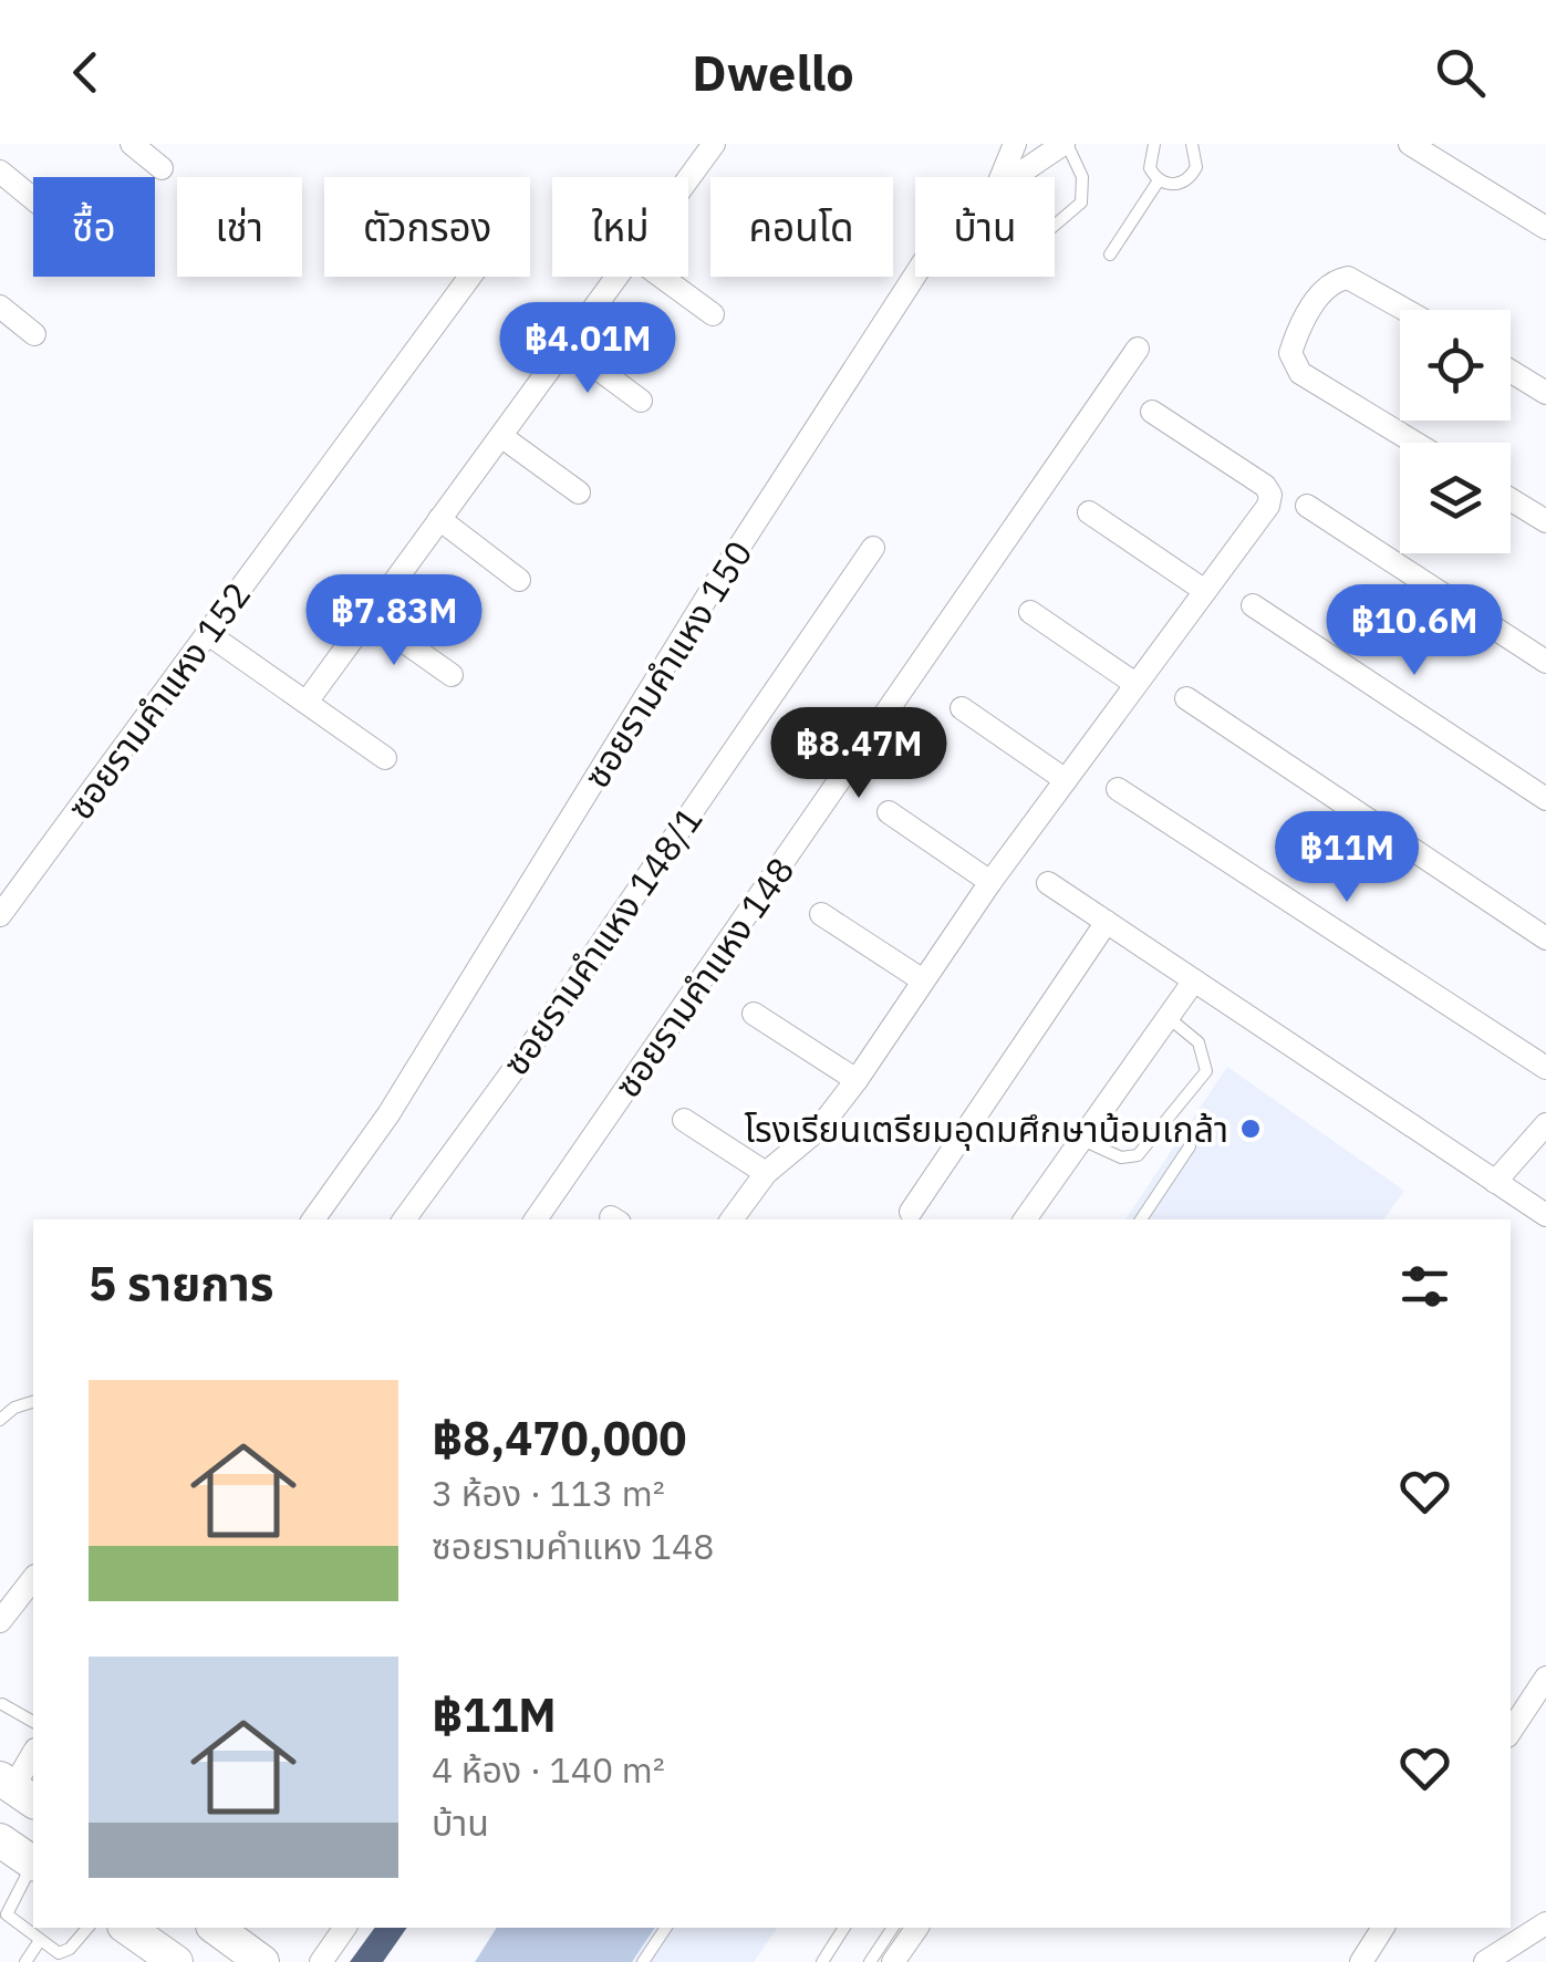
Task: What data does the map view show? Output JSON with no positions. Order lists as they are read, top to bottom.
{
  "streets": {
    "street": [
      "ซอยรามคำแหง 150",
      "ซอยรามคำแหง 152",
      "ซอยรามคำแหง 148/1",
      "ซอยรามคำแหง 148"
    ]
  },
  "places": ["โรงเรียนเตรียมอุดมศึกษาน้อมเกล้า"],
  "page": {
    "header": "Dwello",
    "chip": [
      "ซื้อ",
      "เช่า",
      "ตัวกรอง",
      "ใหม่",
      "คอนโด",
      "บ้าน"
    ],
    "price": [
      "฿4.01M",
      "฿7.83M",
      "฿10.6M",
      "฿8.47M",
      "฿11M"
    ],
    "heading": "5 รายการ",
    "list": [
      {
        "name": "฿8,470,000",
        "note": "3 ห้อง · 113 m² · ซอยรามคำแหง 148"
      },
      {
        "name": "฿11M",
        "note": "4 ห้อง · 140 m² · บ้าน"
      }
    ]
  }
}
